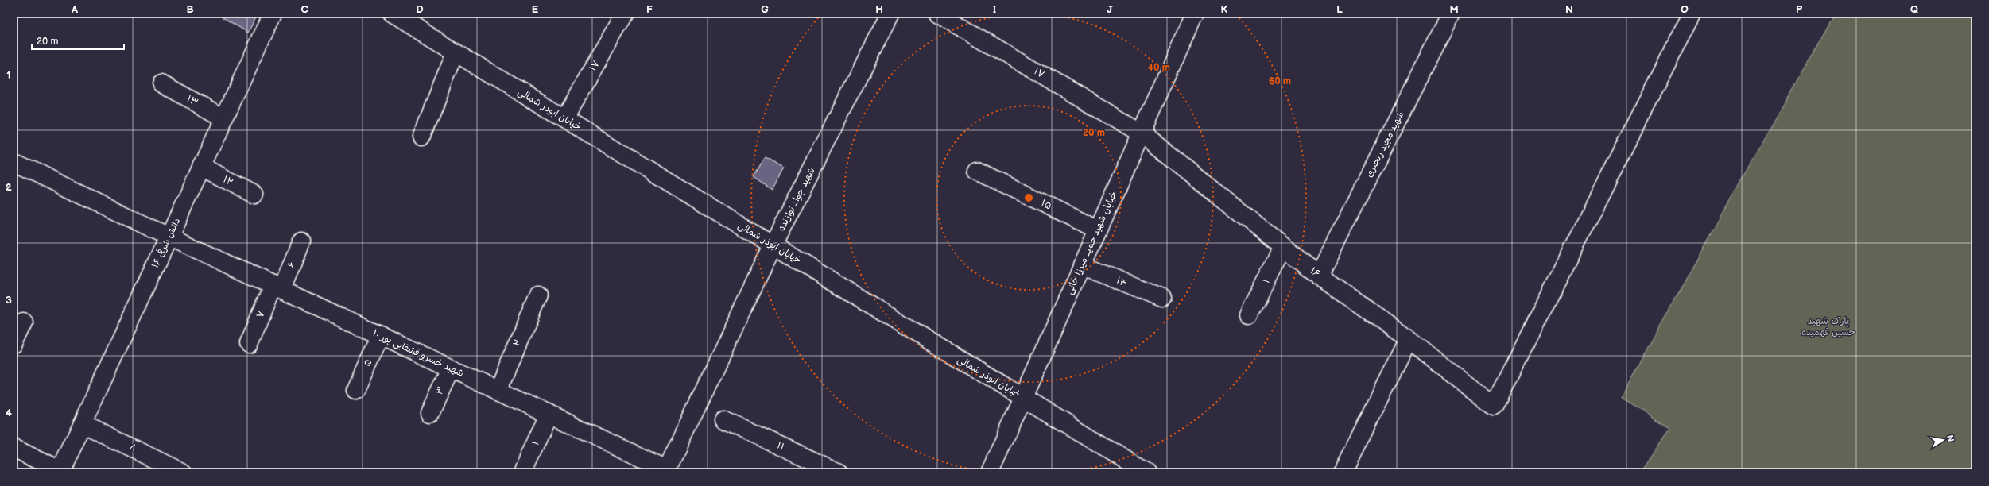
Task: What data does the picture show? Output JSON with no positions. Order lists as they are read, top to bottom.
{
  "streets": {
    "street": [
      "۱۷",
      "۱۳",
      "خیابان ابوذر شمالی",
      "شهید مجید رنجبری",
      "۱۲",
      "شهید جواد نوازنده",
      "۱۵",
      "دانش شرقی ۱۶",
      "خیابان شهید حمید میرزا خانی",
      "۶",
      "۱۶",
      "۱",
      "۱۴",
      "۷",
      "۲",
      "شهید خسرو قشقایی پور ۱۰",
      "۵",
      "۳",
      "۱۱",
      "۸"
    ]
  },
  "crossings": [
    ["۱۷", "خیابان ابوذر شمالی"],
    ["۱۷", "خیابان شهید حمید میرزا خانی"],
    ["۱۷", "۱۶"],
    ["۱۳", "دانش شرقی ۱۶"],
    ["خیابان ابوذر شمالی", "شهید جواد نوازنده"],
    ["خیابان ابوذر شمالی", "خیابان شهید حمید میرزا خانی"],
    ["شهید مجید رنجبری", "۱۶"],
    ["۱۲", "دانش شرقی ۱۶"],
    ["شهید جواد نوازنده", "شهید خسرو قشقایی پور ۱۰"],
    ["۱۵", "خیابان شهید حمید میرزا خانی"],
    ["دانش شرقی ۱۶", "شهید خسرو قشقایی پور ۱۰"],
    ["دانش شرقی ۱۶", "۸"],
    ["خیابان شهید حمید میرزا خانی", "۱۶"],
    ["خیابان شهید حمید میرزا خانی", "۱۴"],
    ["۶", "۷"],
    ["۶", "شهید خسرو قشقایی پور ۱۰"],
    ["۱۶", "۱"],
    ["۱", "شهید خسرو قشقایی پور ۱۰"],
    ["۷", "شهید خسرو قشقایی پور ۱۰"],
    ["۲", "شهید خسرو قشقایی پور ۱۰"],
    ["شهید خسرو قشقایی پور ۱۰", "۵"],
    ["شهید خسرو قشقایی پور ۱۰", "۳"]
  ],
  "parks": ["پارک شهید حسین فهمیده"],
  "scale_bar": "20 m",
  "north": "right",
  "grid": {
    "columns": [
      "A",
      "B",
      "C",
      "D",
      "E",
      "F",
      "G",
      "H",
      "I",
      "J",
      "K",
      "L",
      "M",
      "N",
      "O",
      "P",
      "Q"
    ],
    "rows": [
      "1",
      "2",
      "3",
      "4"
    ]
  },
  "rings": ["40 m", "60 m", "20 m"]
}
